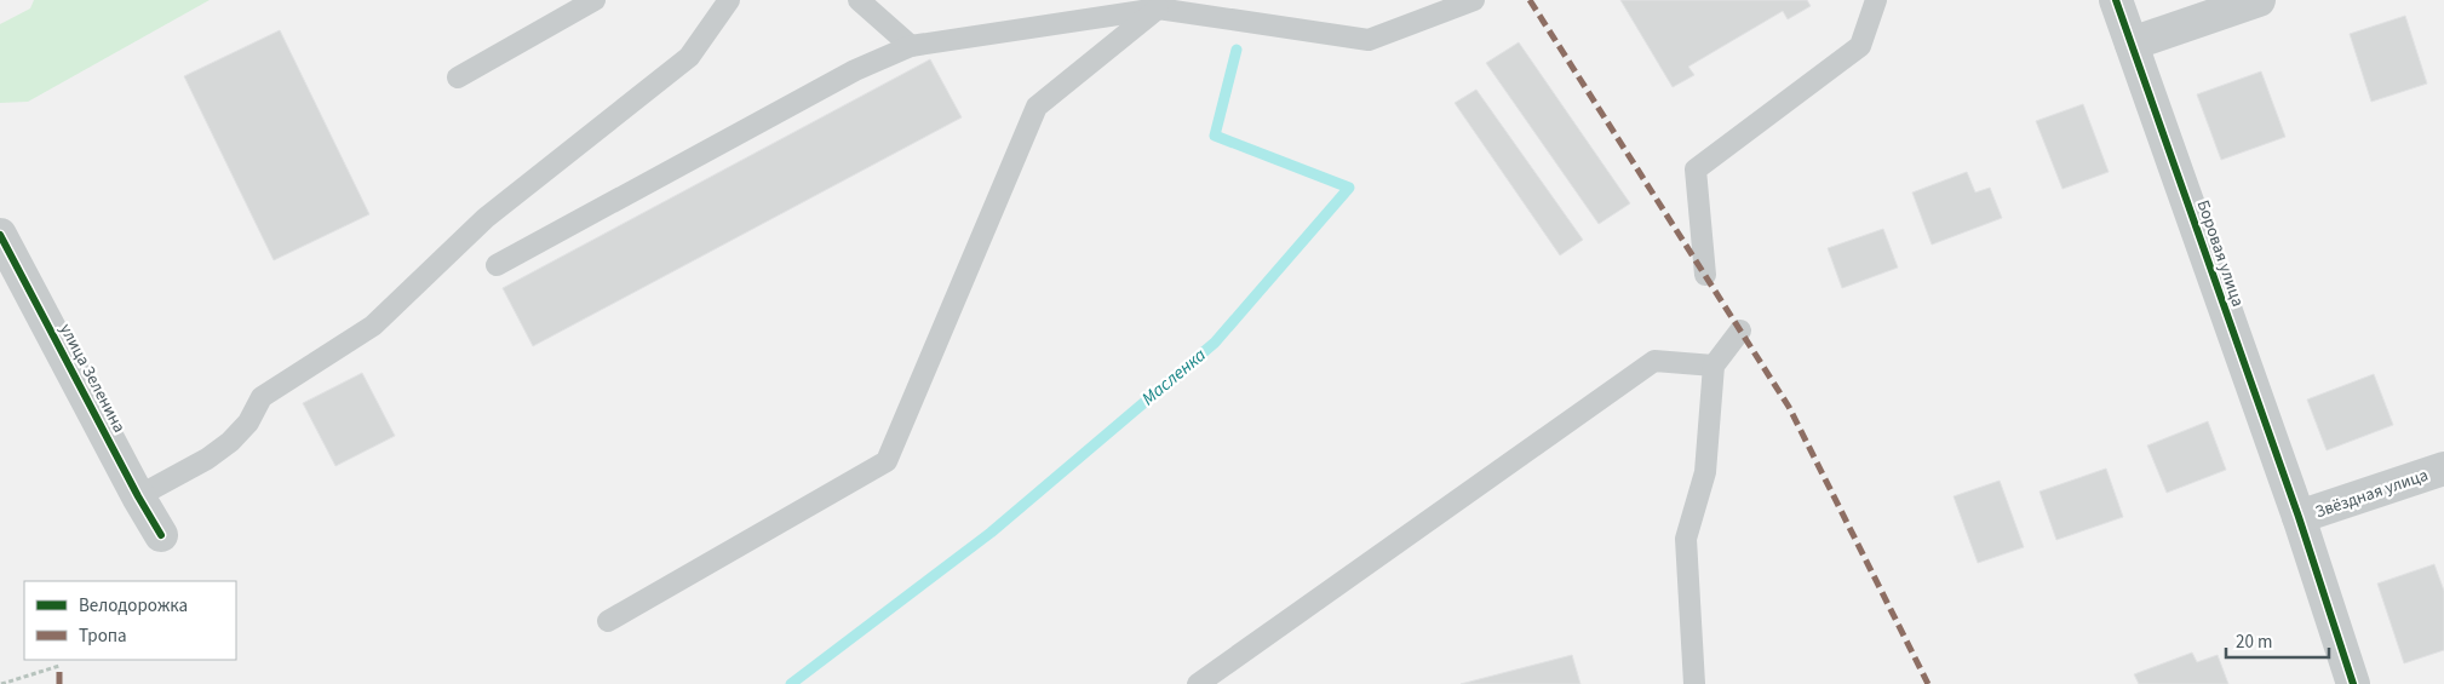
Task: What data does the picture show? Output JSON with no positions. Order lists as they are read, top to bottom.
{
  "streets": {
    "street": ["Боровая улица", "улица Зеленина", "Звёздная улица"]
  },
  "crossings": [
    ["Боровая улица", "Звёздная улица"]
  ],
  "water": ["Масленка"],
  "legend": ["Велодорожка", "Тропа"],
  "scale_bar": "20 m"
}
